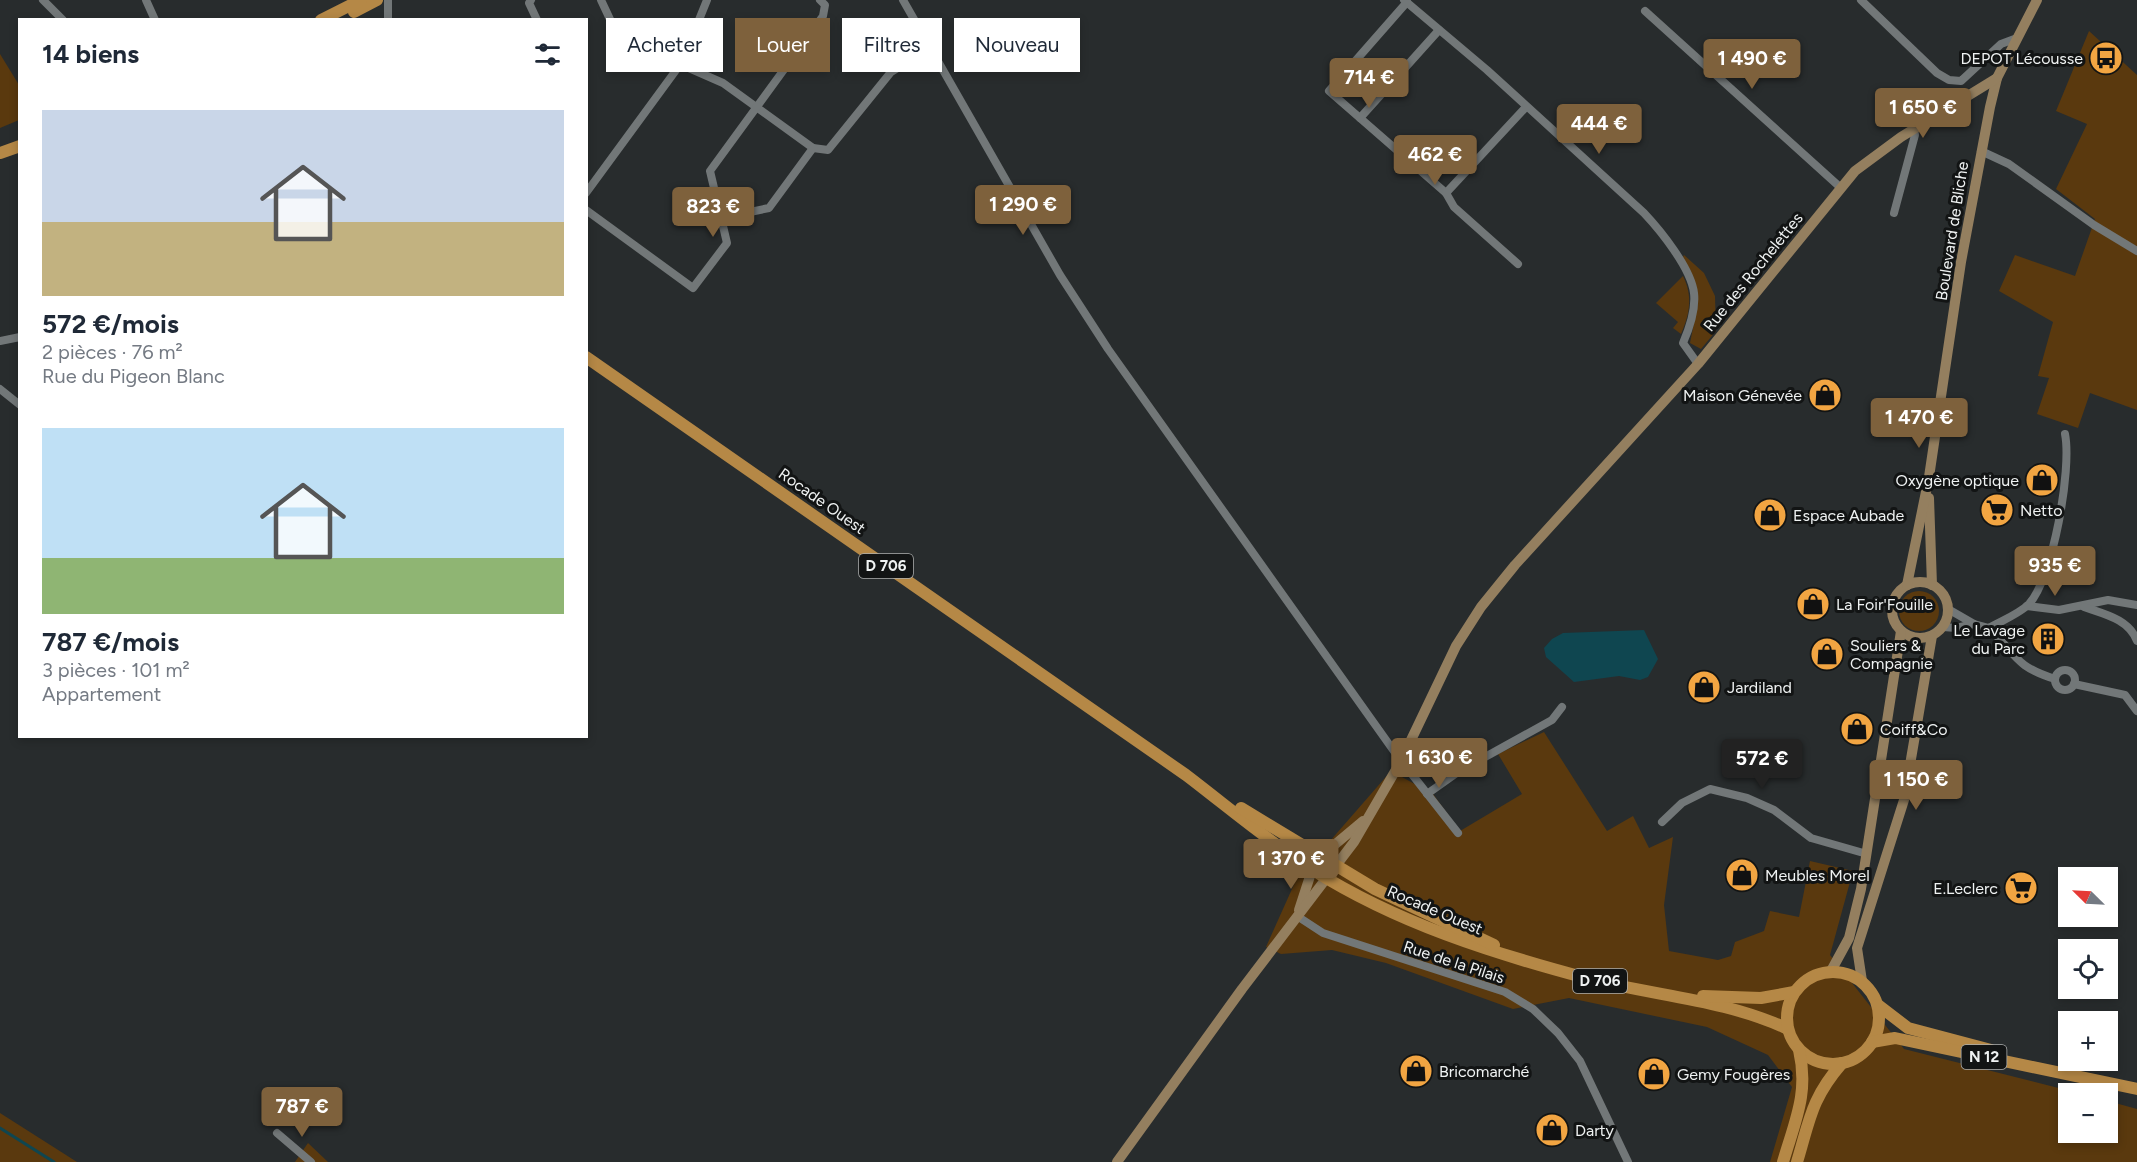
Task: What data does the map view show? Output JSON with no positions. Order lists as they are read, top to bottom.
{
  "streets": {
    "main road": [
      "Boulevard de Bliche",
      "Rue des Rochelettes",
      "Rocade Ouest",
      "D 706",
      "N 12"
    ],
    "street": ["Rue de la Pilais"]
  },
  "crossings": [
    ["Boulevard de Bliche", "Rue des Rochelettes"],
    ["Rue des Rochelettes", "Rocade Ouest"],
    ["Rue des Rochelettes", "Rue de la Pilais"],
    ["Rocade Ouest", "N 12"]
  ],
  "places": {
    "bus stop": ["DEPOT Lécousse"],
    "shop": [
      "Maison Génevée",
      "Oxygène optique",
      "Espace Aubade",
      "La Foir'Fouille",
      "Souliers & Compagnie",
      "Jardiland",
      "Coiff&Co",
      "Meubles Morel",
      "Bricomarché",
      "Gemy Fougères",
      "Darty"
    ],
    "supermarket": ["Netto", "E.Leclerc"],
    "building": ["Le Lavage du Parc"]
  },
  "north": "top left",
  "page": {
    "chip": [
      "Acheter",
      "Louer",
      "Filtres",
      "Nouveau"
    ],
    "heading": "14 biens",
    "price": [
      "1 490 €",
      "714 €",
      "1 650 €",
      "444 €",
      "462 €",
      "1 290 €",
      "823 €",
      "1 470 €",
      "935 €",
      "1 630 €",
      "572 €",
      "1 150 €",
      "1 370 €",
      "787 €"
    ],
    "list": [
      {
        "name": "572 €/mois",
        "note": "2 pièces · 76 m² · Rue du Pigeon Blanc"
      },
      {
        "name": "787 €/mois",
        "note": "3 pièces · 101 m² · Appartement"
      }
    ],
    "map_buttons": ["+", "−"]
  }
}
